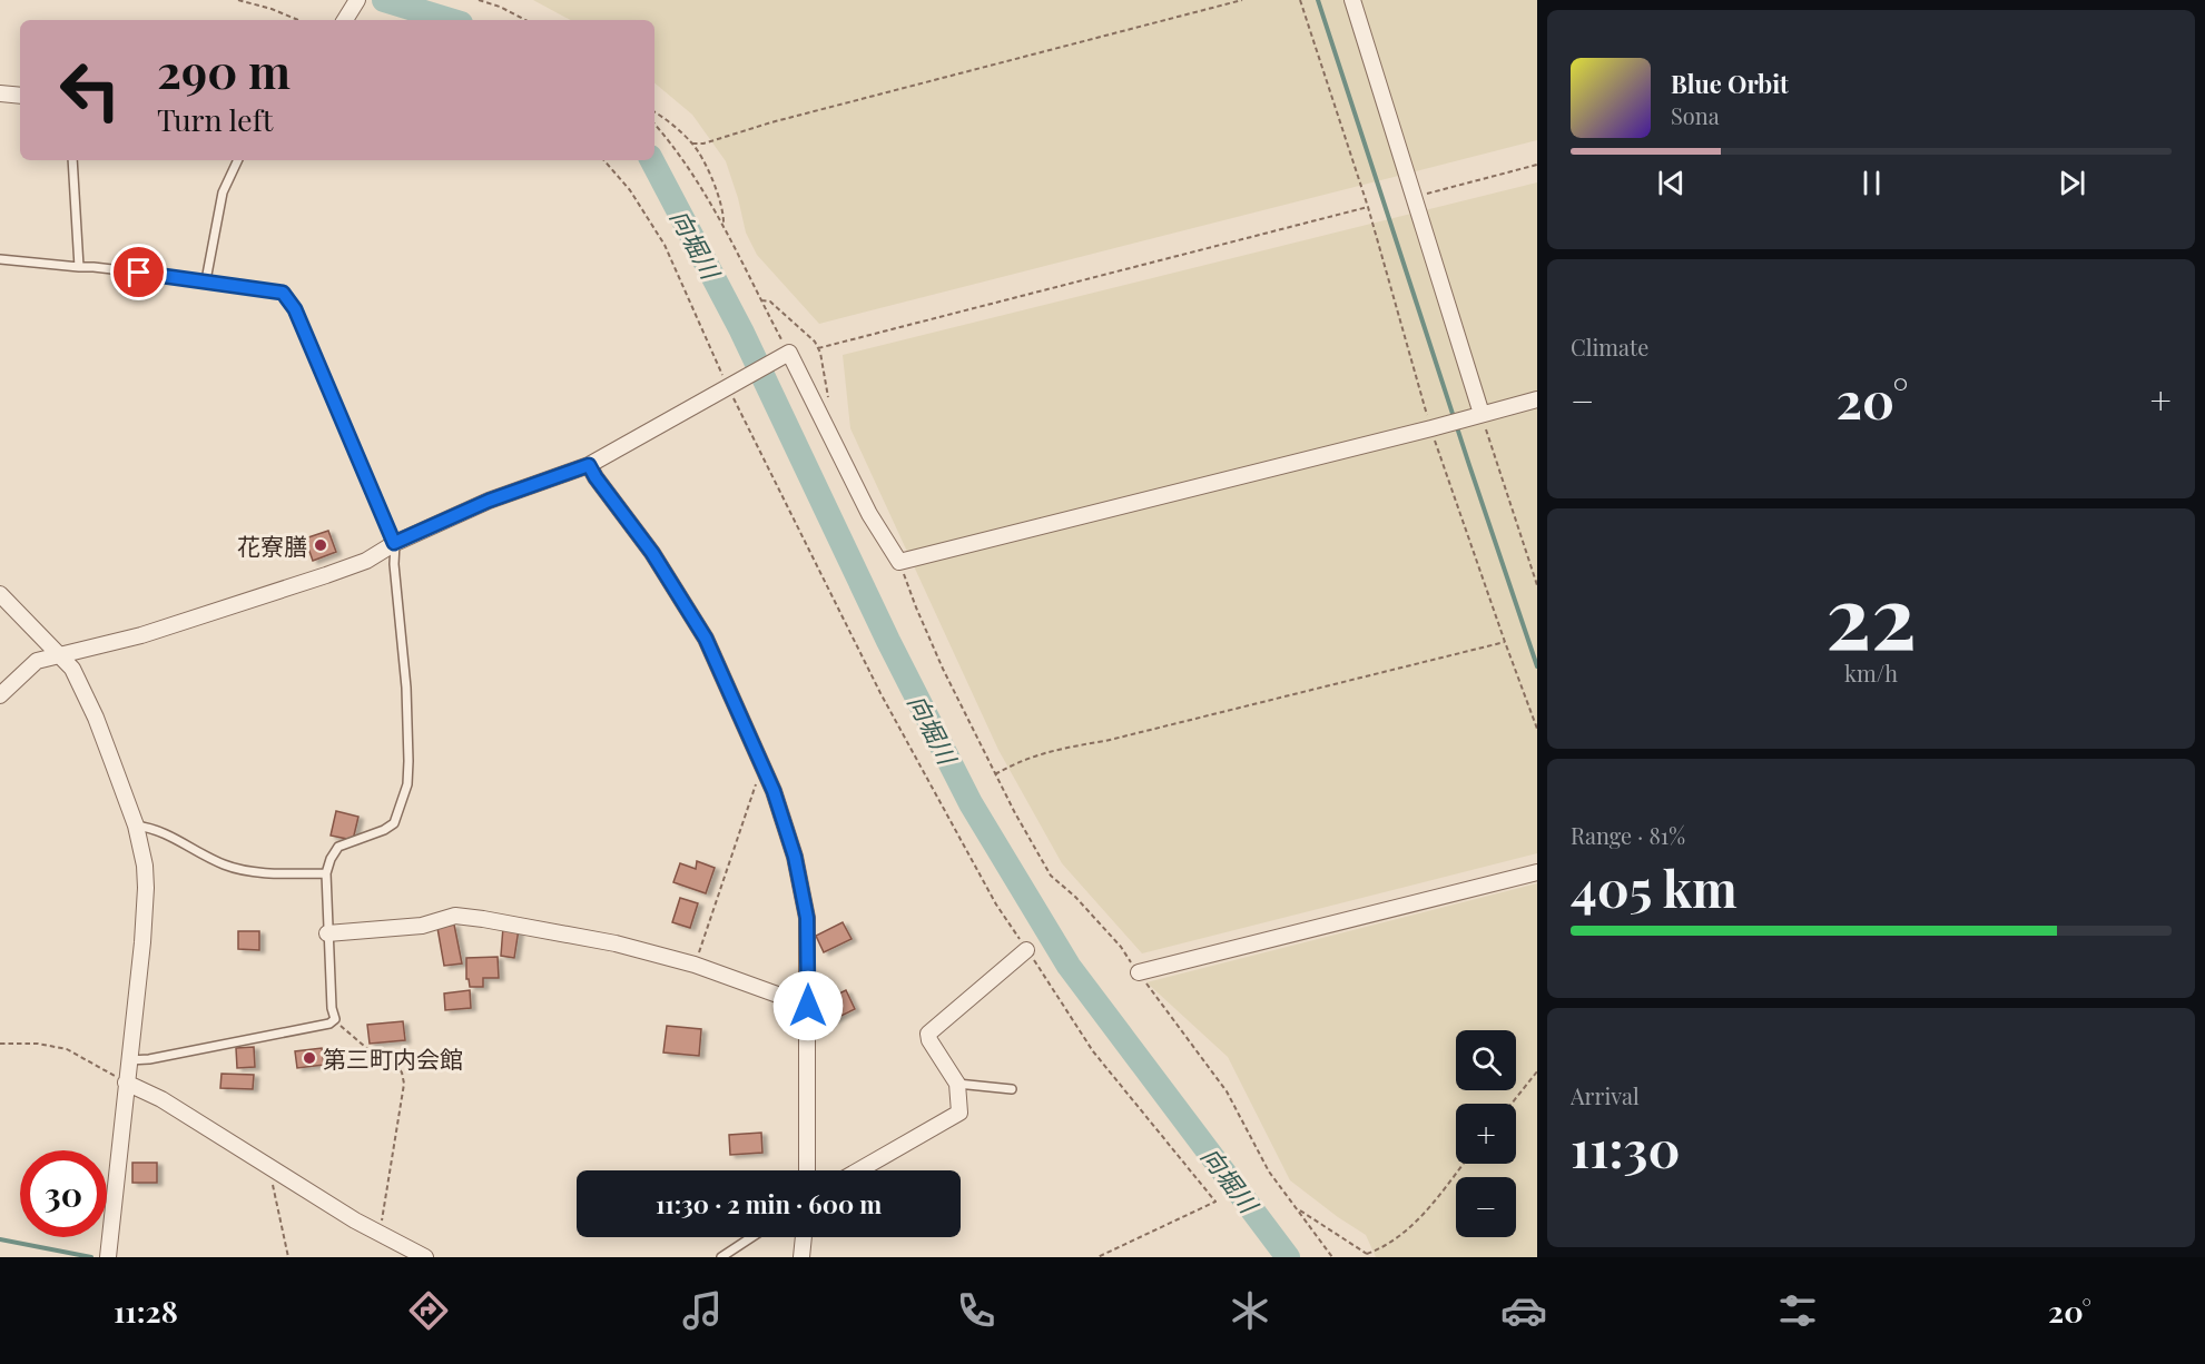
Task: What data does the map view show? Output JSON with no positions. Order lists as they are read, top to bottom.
{
  "water": ["向堀川"],
  "places": ["花寮膳", "第三町内会館"],
  "page": {
    "turn": ["290 m", "Turn left"],
    "song": ["Blue Orbit", "Sona"],
    "tile": [
      "Climate",
      ["22", "km/h"],
      ["Range · 81%", "405 km"],
      ["Arrival", "11:30"]
    ],
    "heat": ["−", "20°", "+"],
    "map_buttons": ["+", "−"],
    "limit": "30",
    "trip": "11:30 · 2 min · 600 m",
    "tabs": ["11:28", "20°"]
  }
}
